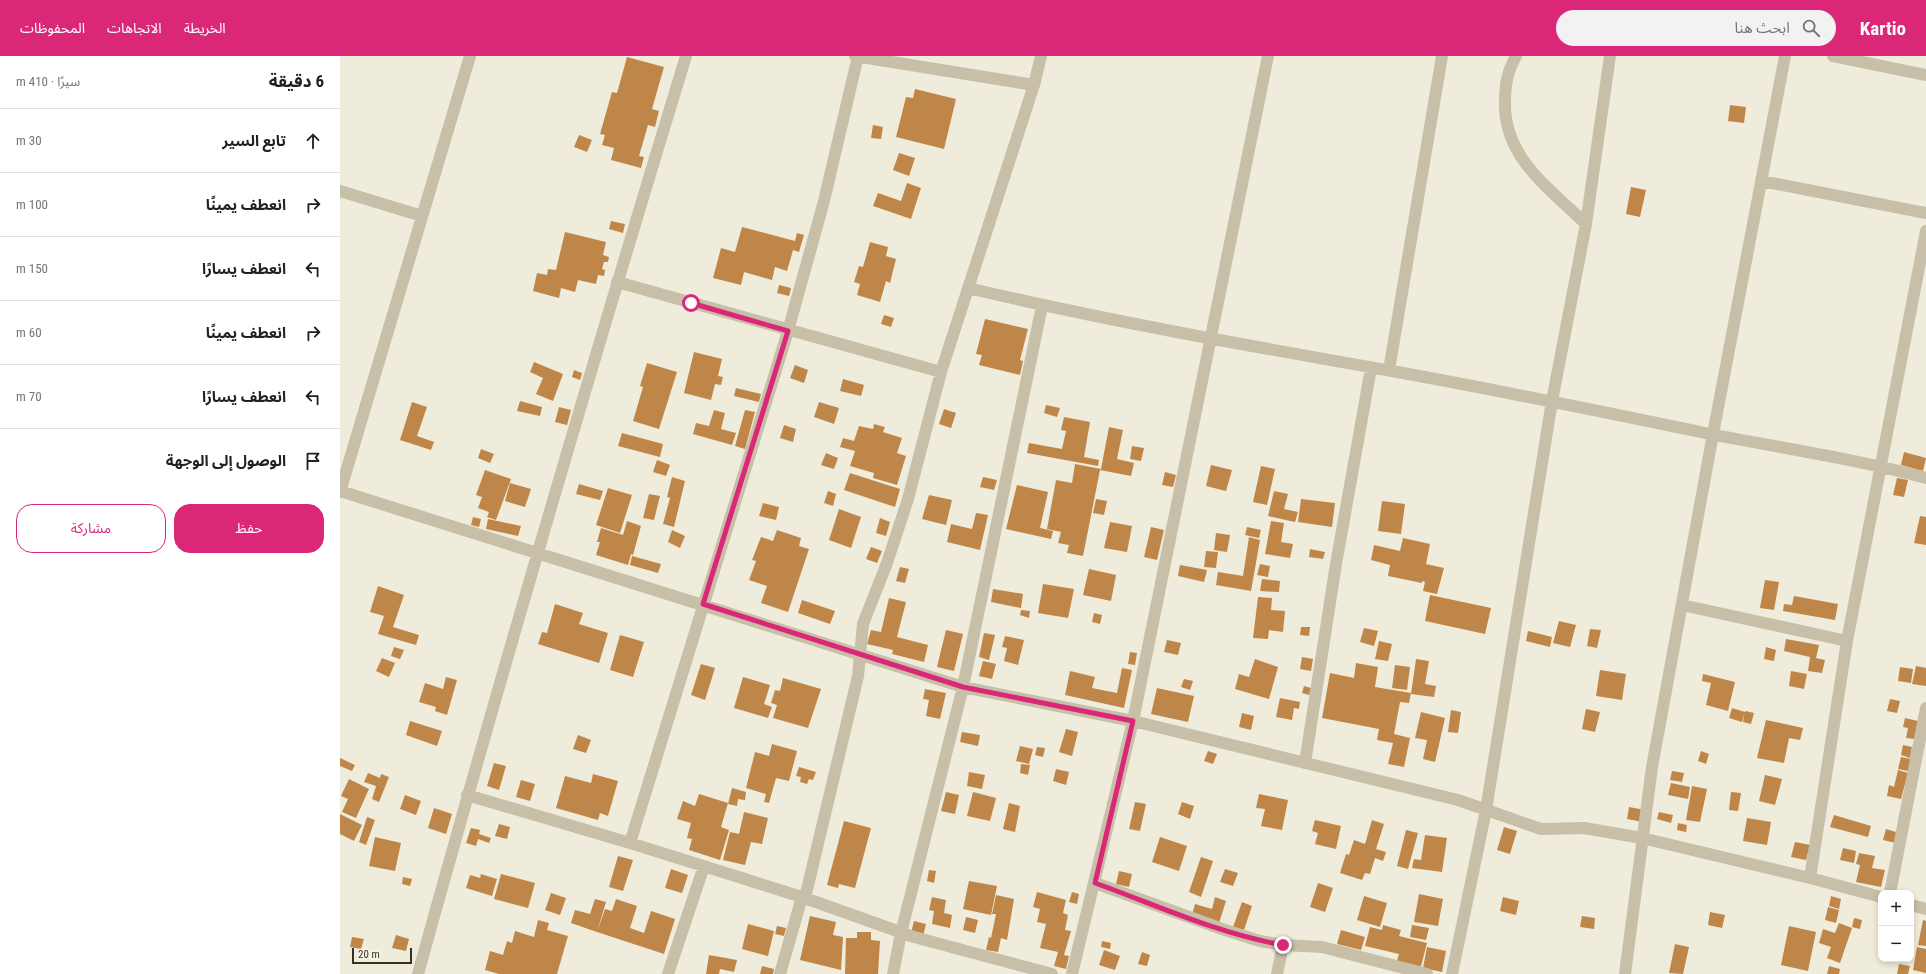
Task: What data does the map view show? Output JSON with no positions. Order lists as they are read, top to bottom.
{
  "scale_bar": "20 m",
  "page": {
    "header": "Kartio",
    "search": "ابحث هنا",
    "nav": ["الخريطة", "الاتجاهات", "المحفوظات"],
    "heading": ["6 دقيقة", "سيرًا · 410 m"],
    "list": [
      ["تابع السير", "30 m"],
      ["انعطف يمينًا", "100 m"],
      ["انعطف يسارًا", "150 m"],
      ["انعطف يمينًا", "60 m"],
      ["انعطف يسارًا", "70 m"],
      "الوصول إلى الوجهة"
    ],
    "buttons": ["حفظ", "مشاركة"],
    "map_buttons": ["+", "−"],
    "scale": "20 m"
  }
}
